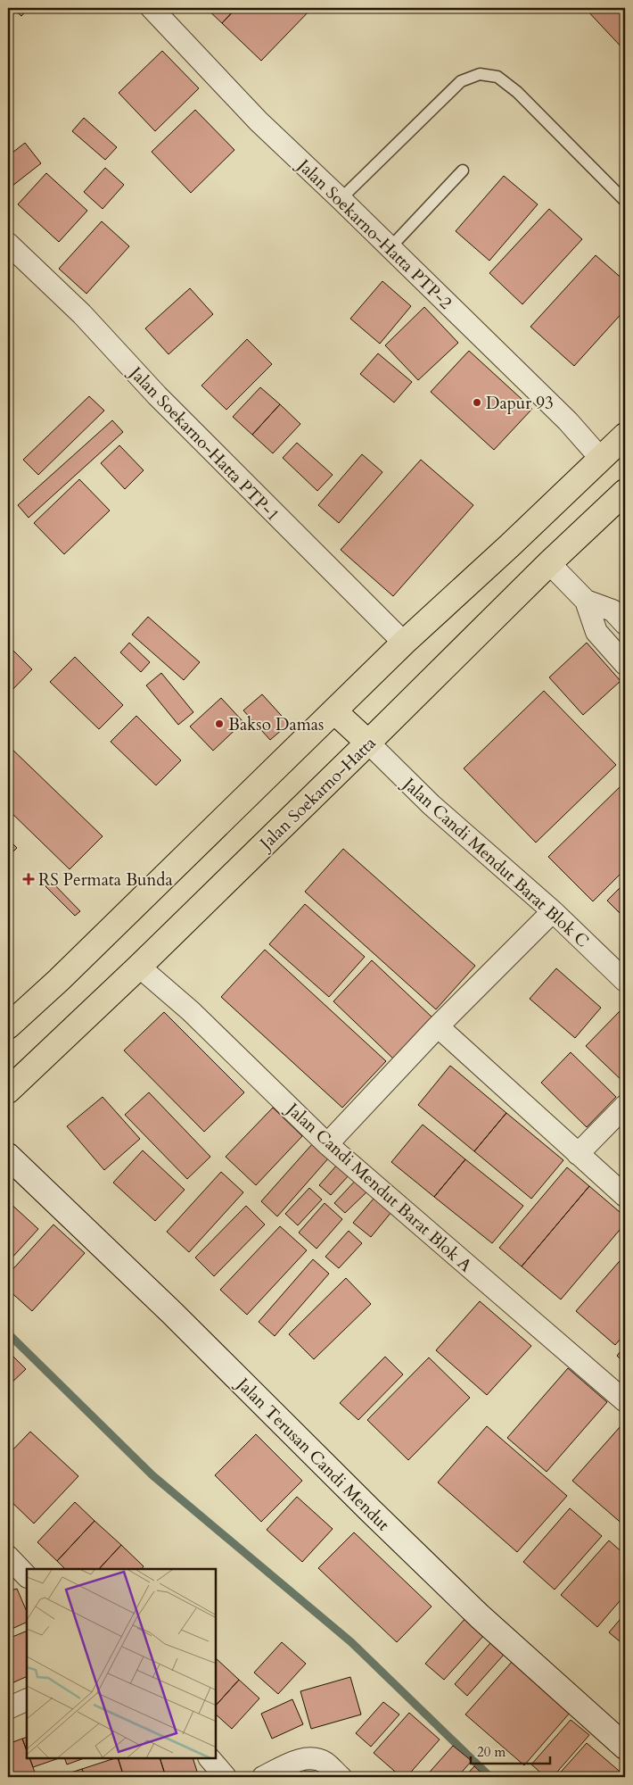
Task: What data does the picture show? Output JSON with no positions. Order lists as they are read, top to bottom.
{
  "streets": {
    "main road": ["Jalan Soekarno-Hatta"],
    "street": [
      "Jalan Soekarno-Hatta PTP-2",
      "Jalan Soekarno-Hatta PTP-1",
      "Jalan Candi Mendut Barat Blok C",
      "Jalan Candi Mendut Barat Blok A",
      "Jalan Terusan Candi Mendut"
    ]
  },
  "crossings": [
    ["Jalan Soekarno-Hatta", "Jalan Candi Mendut Barat Blok C"],
    ["Jalan Soekarno-Hatta", "Jalan Candi Mendut Barat Blok A"]
  ],
  "places": {
    "other": ["Dapur 93", "Bakso Damas"],
    "health": ["RS Permata Bunda"]
  },
  "scale_bar": "20 m"
}
